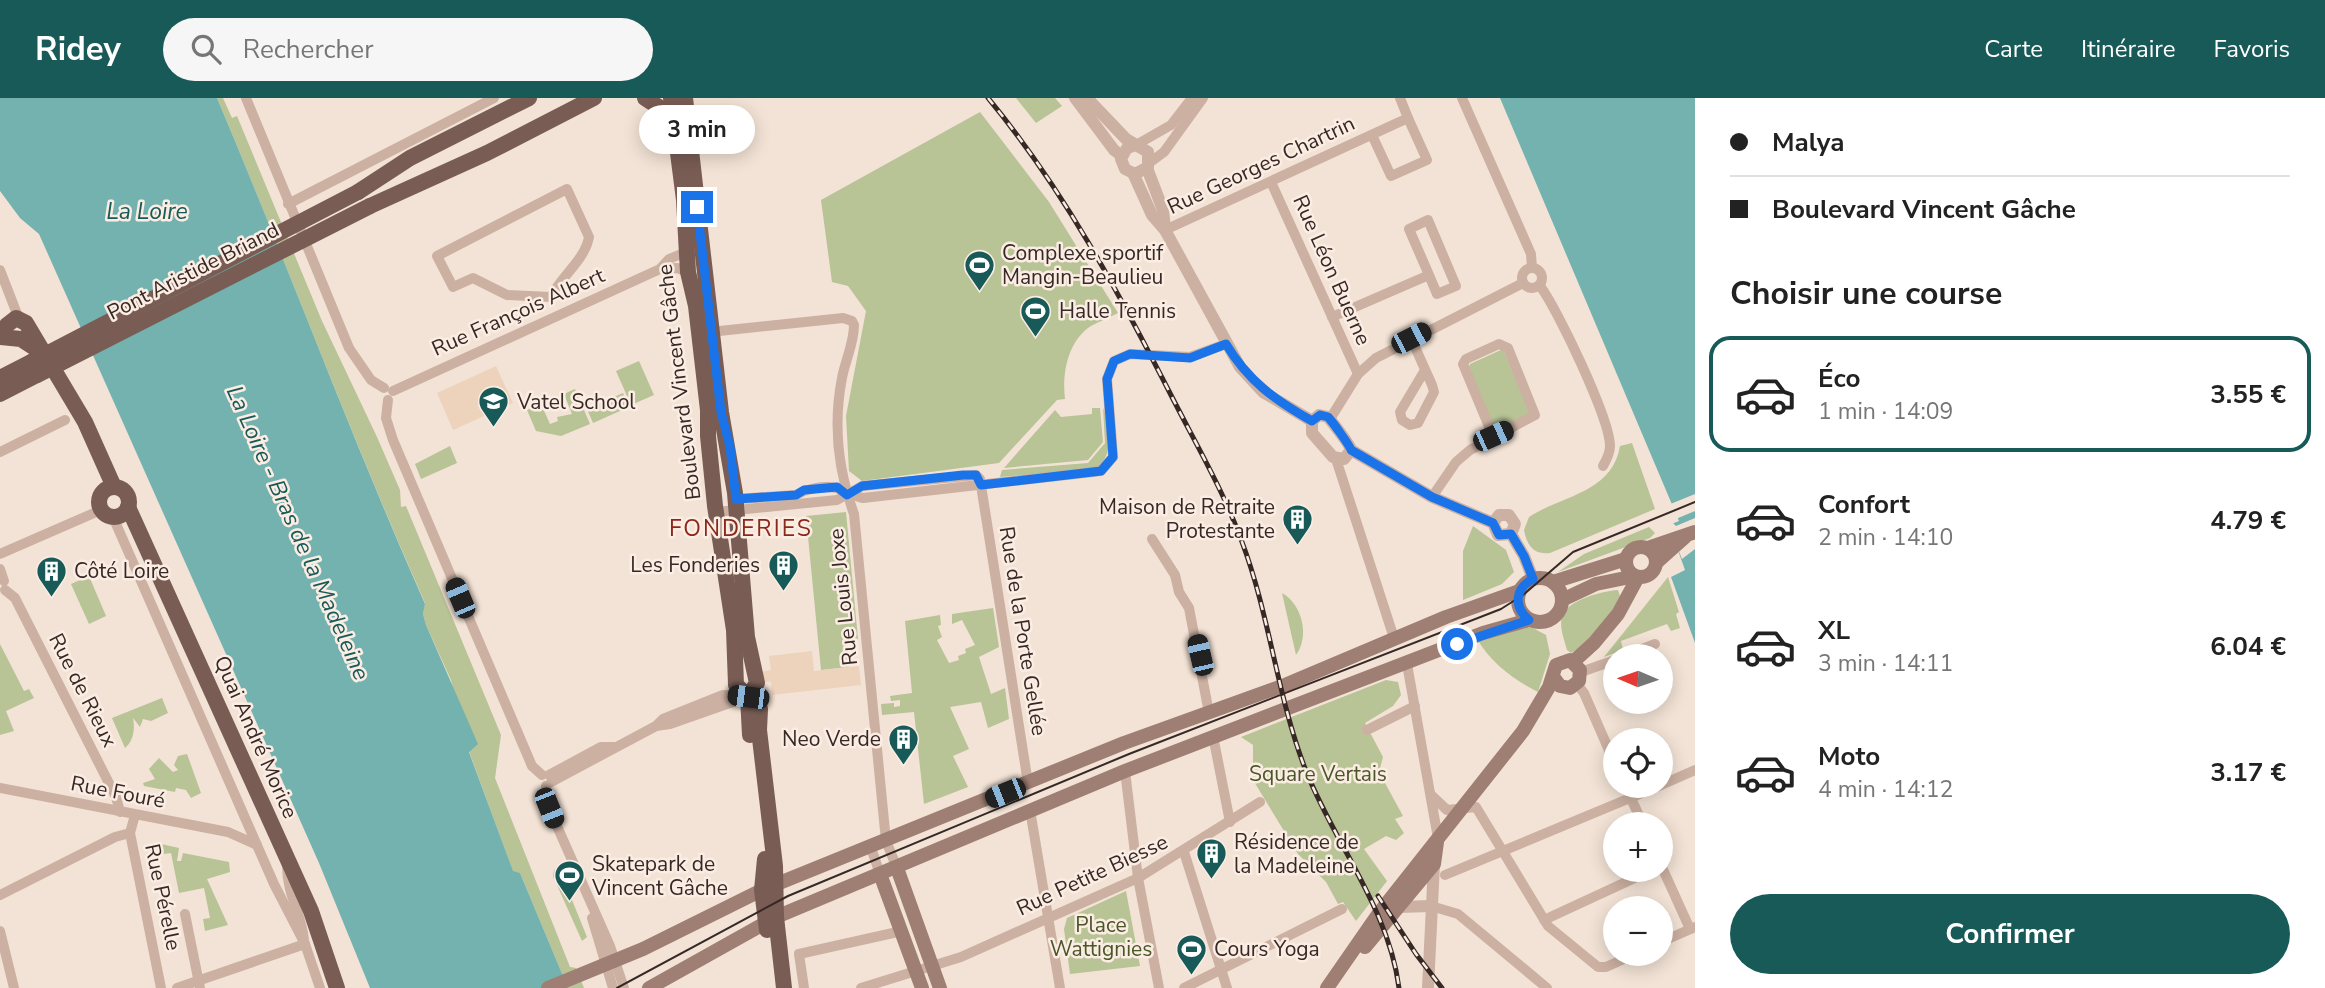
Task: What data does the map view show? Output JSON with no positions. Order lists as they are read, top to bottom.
{
  "streets": {
    "main road": ["Pont Aristide Briand", "Boulevard Vincent Gâche", "Quai André Morice"],
    "street": [
      "Rue Georges Chartrin",
      "Rue Léon Buerne",
      "Rue François Albert",
      "Rue Louis Joxe",
      "Rue de la Porte Gellée",
      "Rue de Rieux",
      "Rue Fouré",
      "Rue Petite Biesse",
      "Rue Pérelle"
    ]
  },
  "crossings": [
    ["Rue Georges Chartrin", "Rue Léon Buerne"],
    ["Rue François Albert", "Boulevard Vincent Gâche"],
    ["Boulevard Vincent Gâche", "Rue Louis Joxe"],
    ["Rue de Rieux", "Rue Fouré"],
    ["Rue Fouré", "Rue Pérelle"]
  ],
  "districts": ["FONDERIES"],
  "water": ["La Loire", "La Loire - Bras de la Madeleine"],
  "parks": ["Square Vertais", "Place Wattignies"],
  "places": {
    "sports": [
      "Complexe sportif Mangin-Beaulieu",
      "Halle Tennis",
      "Skatepark de Vincent Gâche",
      "Cours Yoga"
    ],
    "school or university": ["Vatel School"],
    "building": [
      "Maison de Retraite Protestante",
      "Les Fonderies",
      "Côté Loire",
      "Neo Verde",
      "Résidence de la Madeleine"
    ]
  },
  "north": "left",
  "page": {
    "header": "Ridey",
    "search": "Rechercher",
    "nav": ["Carte", "Itinéraire", "Favoris"],
    "banner": ["Malya", "Boulevard Vincent Gâche"],
    "bubble": "3 min",
    "heading": "Choisir une course",
    "list": [
      {
        "name": "Éco",
        "note": "1 min · 14:09",
        "value": "3.55 €"
      },
      {
        "name": "Confort",
        "note": "2 min · 14:10",
        "value": "4.79 €"
      },
      {
        "name": "XL",
        "note": "3 min · 14:11",
        "value": "6.04 €"
      },
      {
        "name": "Moto",
        "note": "4 min · 14:12",
        "value": "3.17 €"
      }
    ],
    "map_buttons": ["+", "−"],
    "buttons": "Confirmer"
  }
}
